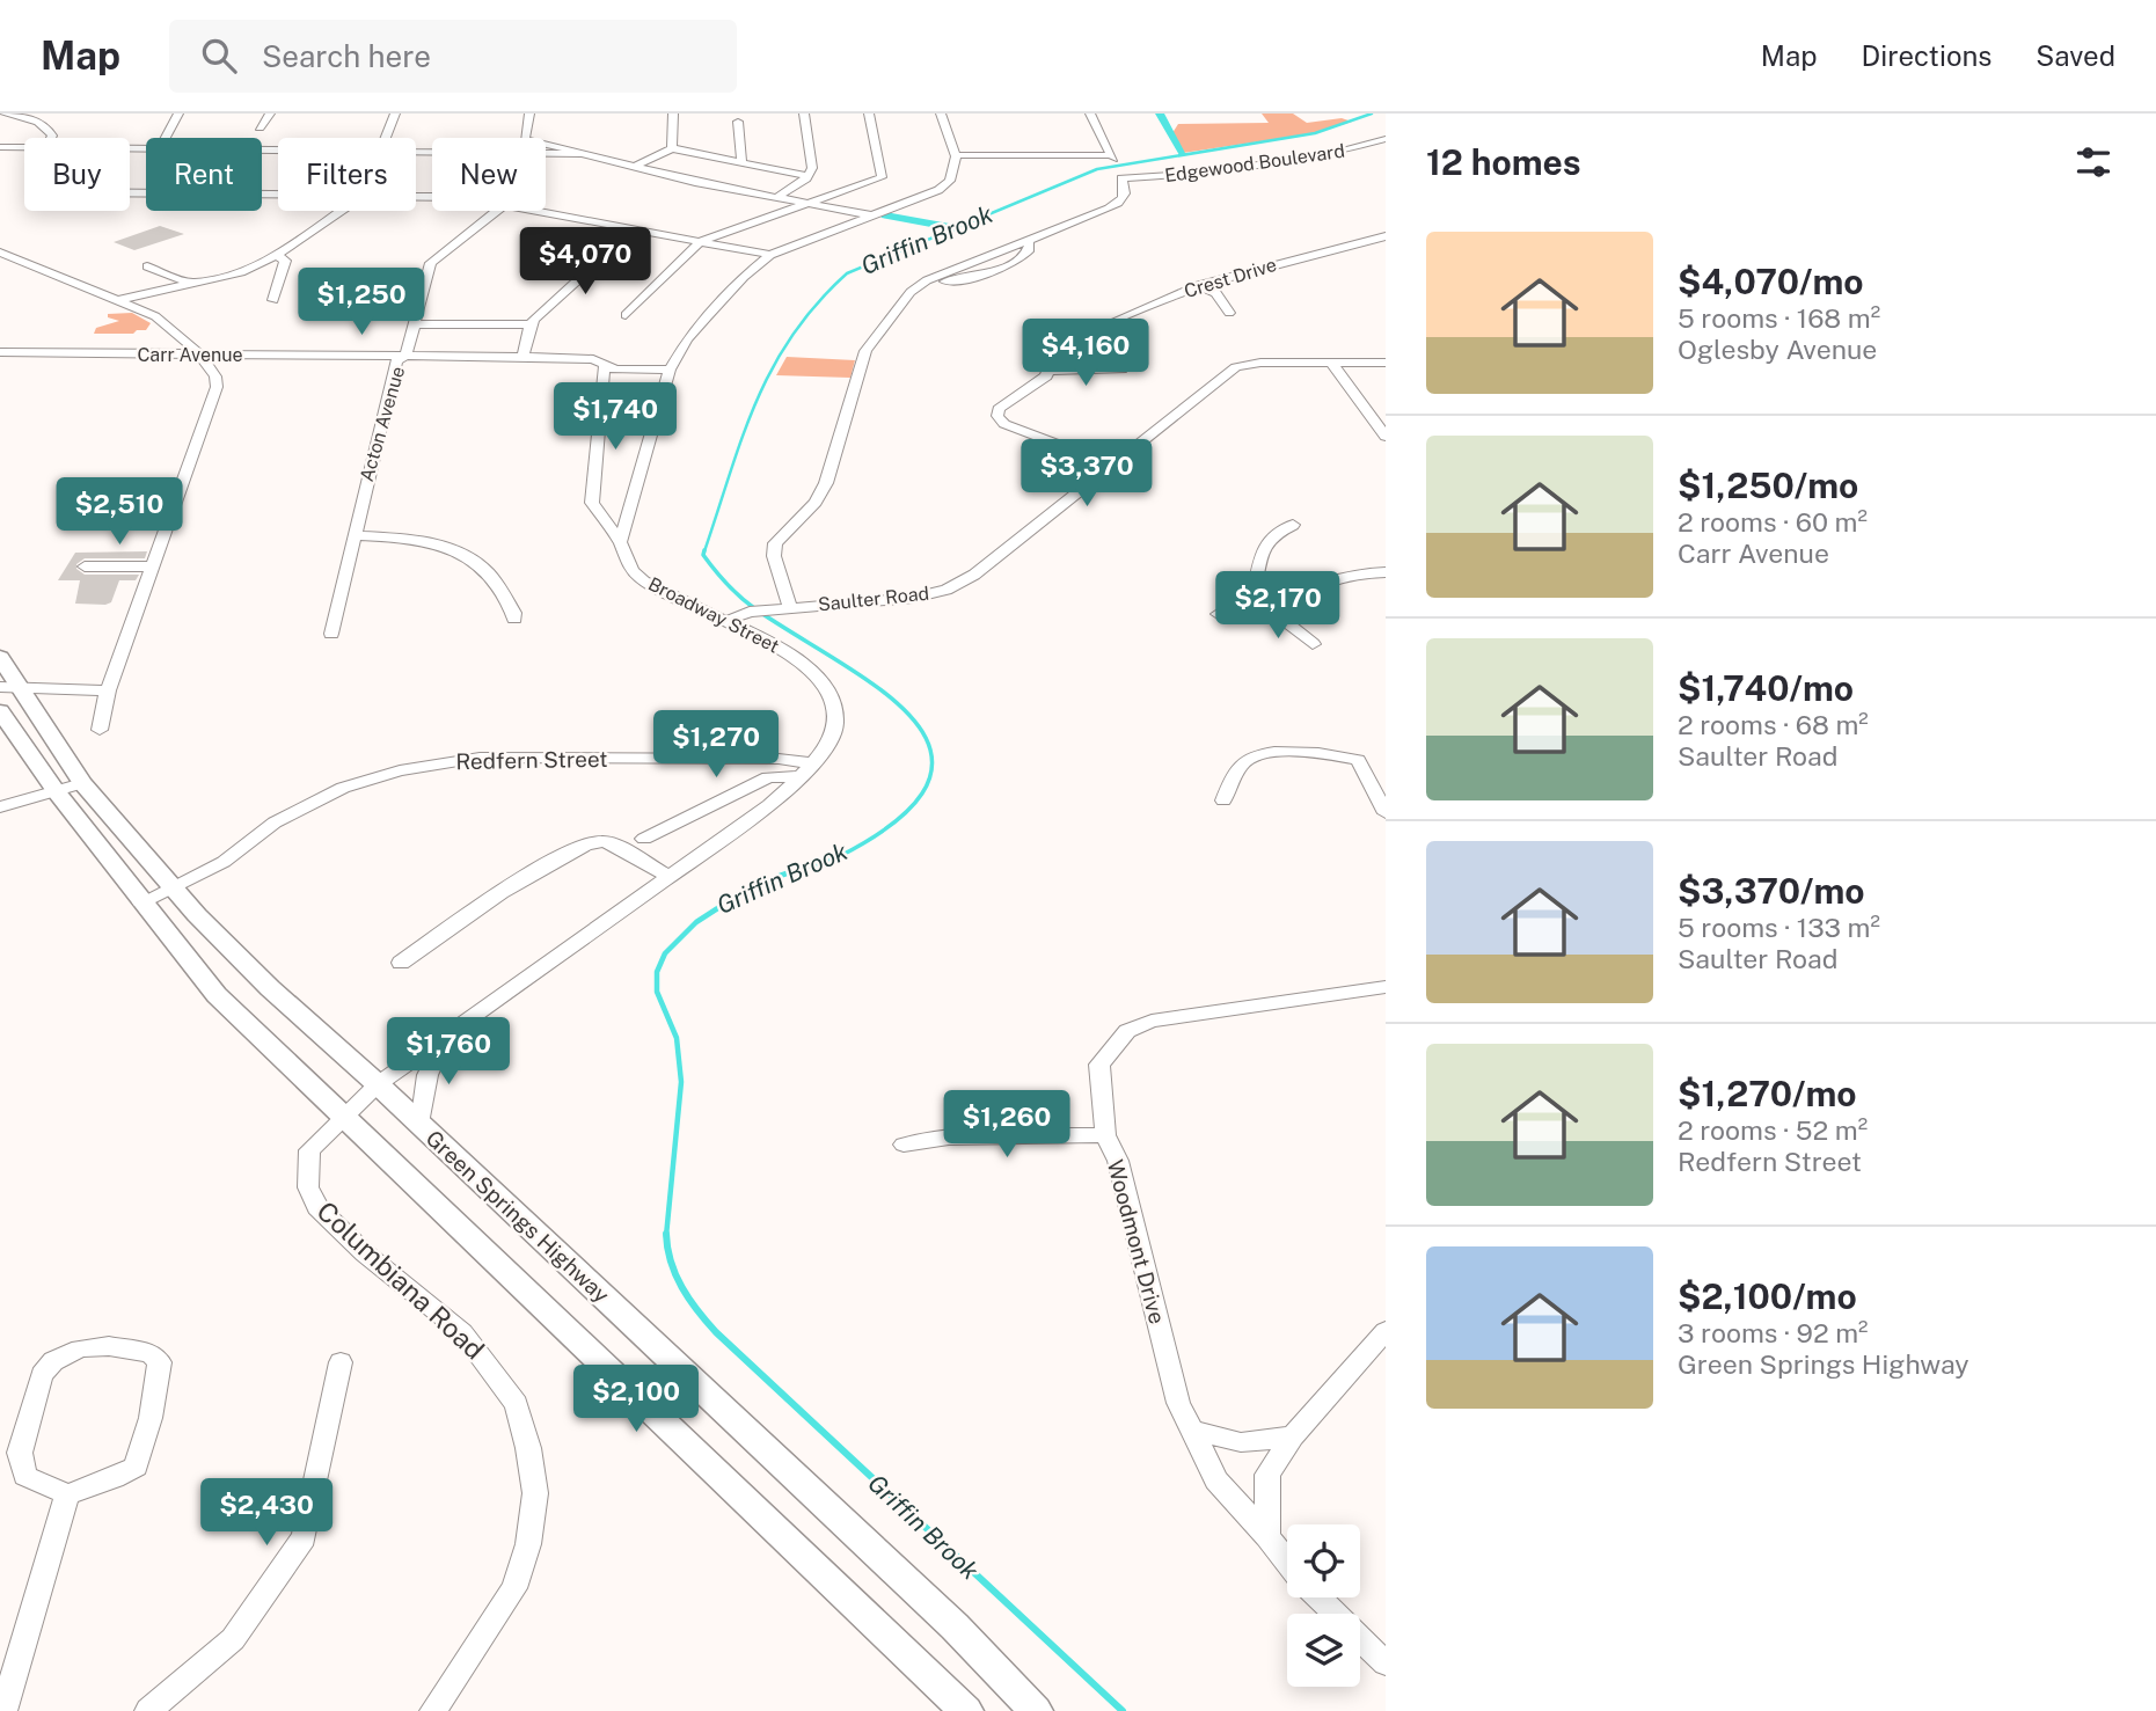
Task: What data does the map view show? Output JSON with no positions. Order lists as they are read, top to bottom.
{
  "streets": {
    "main road": ["Green Springs Highway"],
    "street": [
      "Edgewood Boulevard",
      "Crest Drive",
      "Carr Avenue",
      "Acton Avenue",
      "Saulter Road",
      "Broadway Street",
      "Redfern Street",
      "Woodmont Drive",
      "Columbiana Road"
    ]
  },
  "crossings": [
    ["Edgewood Boulevard", "Saulter Road"],
    ["Crest Drive", "Saulter Road"],
    ["Carr Avenue", "Acton Avenue"],
    ["Saulter Road", "Broadway Street"],
    ["Broadway Street", "Redfern Street"],
    ["Broadway Street", "Green Springs Highway"],
    ["Broadway Street", "Columbiana Road"],
    ["Redfern Street", "Green Springs Highway"]
  ],
  "water": ["Griffin Brook"],
  "page": {
    "header": "Map",
    "search": "Search here",
    "nav": ["Map", "Directions", "Saved"],
    "heading": "12 homes",
    "chip": [
      "Buy",
      "Rent",
      "Filters",
      "New"
    ],
    "list": [
      {
        "name": "$4,070/mo",
        "note": "5 rooms · 168 m² · Oglesby Avenue"
      },
      {
        "name": "$1,250/mo",
        "note": "2 rooms · 60 m² · Carr Avenue"
      },
      {
        "name": "$1,740/mo",
        "note": "2 rooms · 68 m² · Saulter Road"
      },
      {
        "name": "$3,370/mo",
        "note": "5 rooms · 133 m² · Saulter Road"
      },
      {
        "name": "$1,270/mo",
        "note": "2 rooms · 52 m² · Redfern Street"
      },
      {
        "name": "$2,100/mo",
        "note": "3 rooms · 92 m² · Green Springs Highway"
      }
    ],
    "price": [
      "$4,070",
      "$1,250",
      "$4,160",
      "$1,740",
      "$3,370",
      "$2,510",
      "$2,170",
      "$1,270",
      "$1,760",
      "$1,260",
      "$2,100",
      "$2,430"
    ]
  }
}
